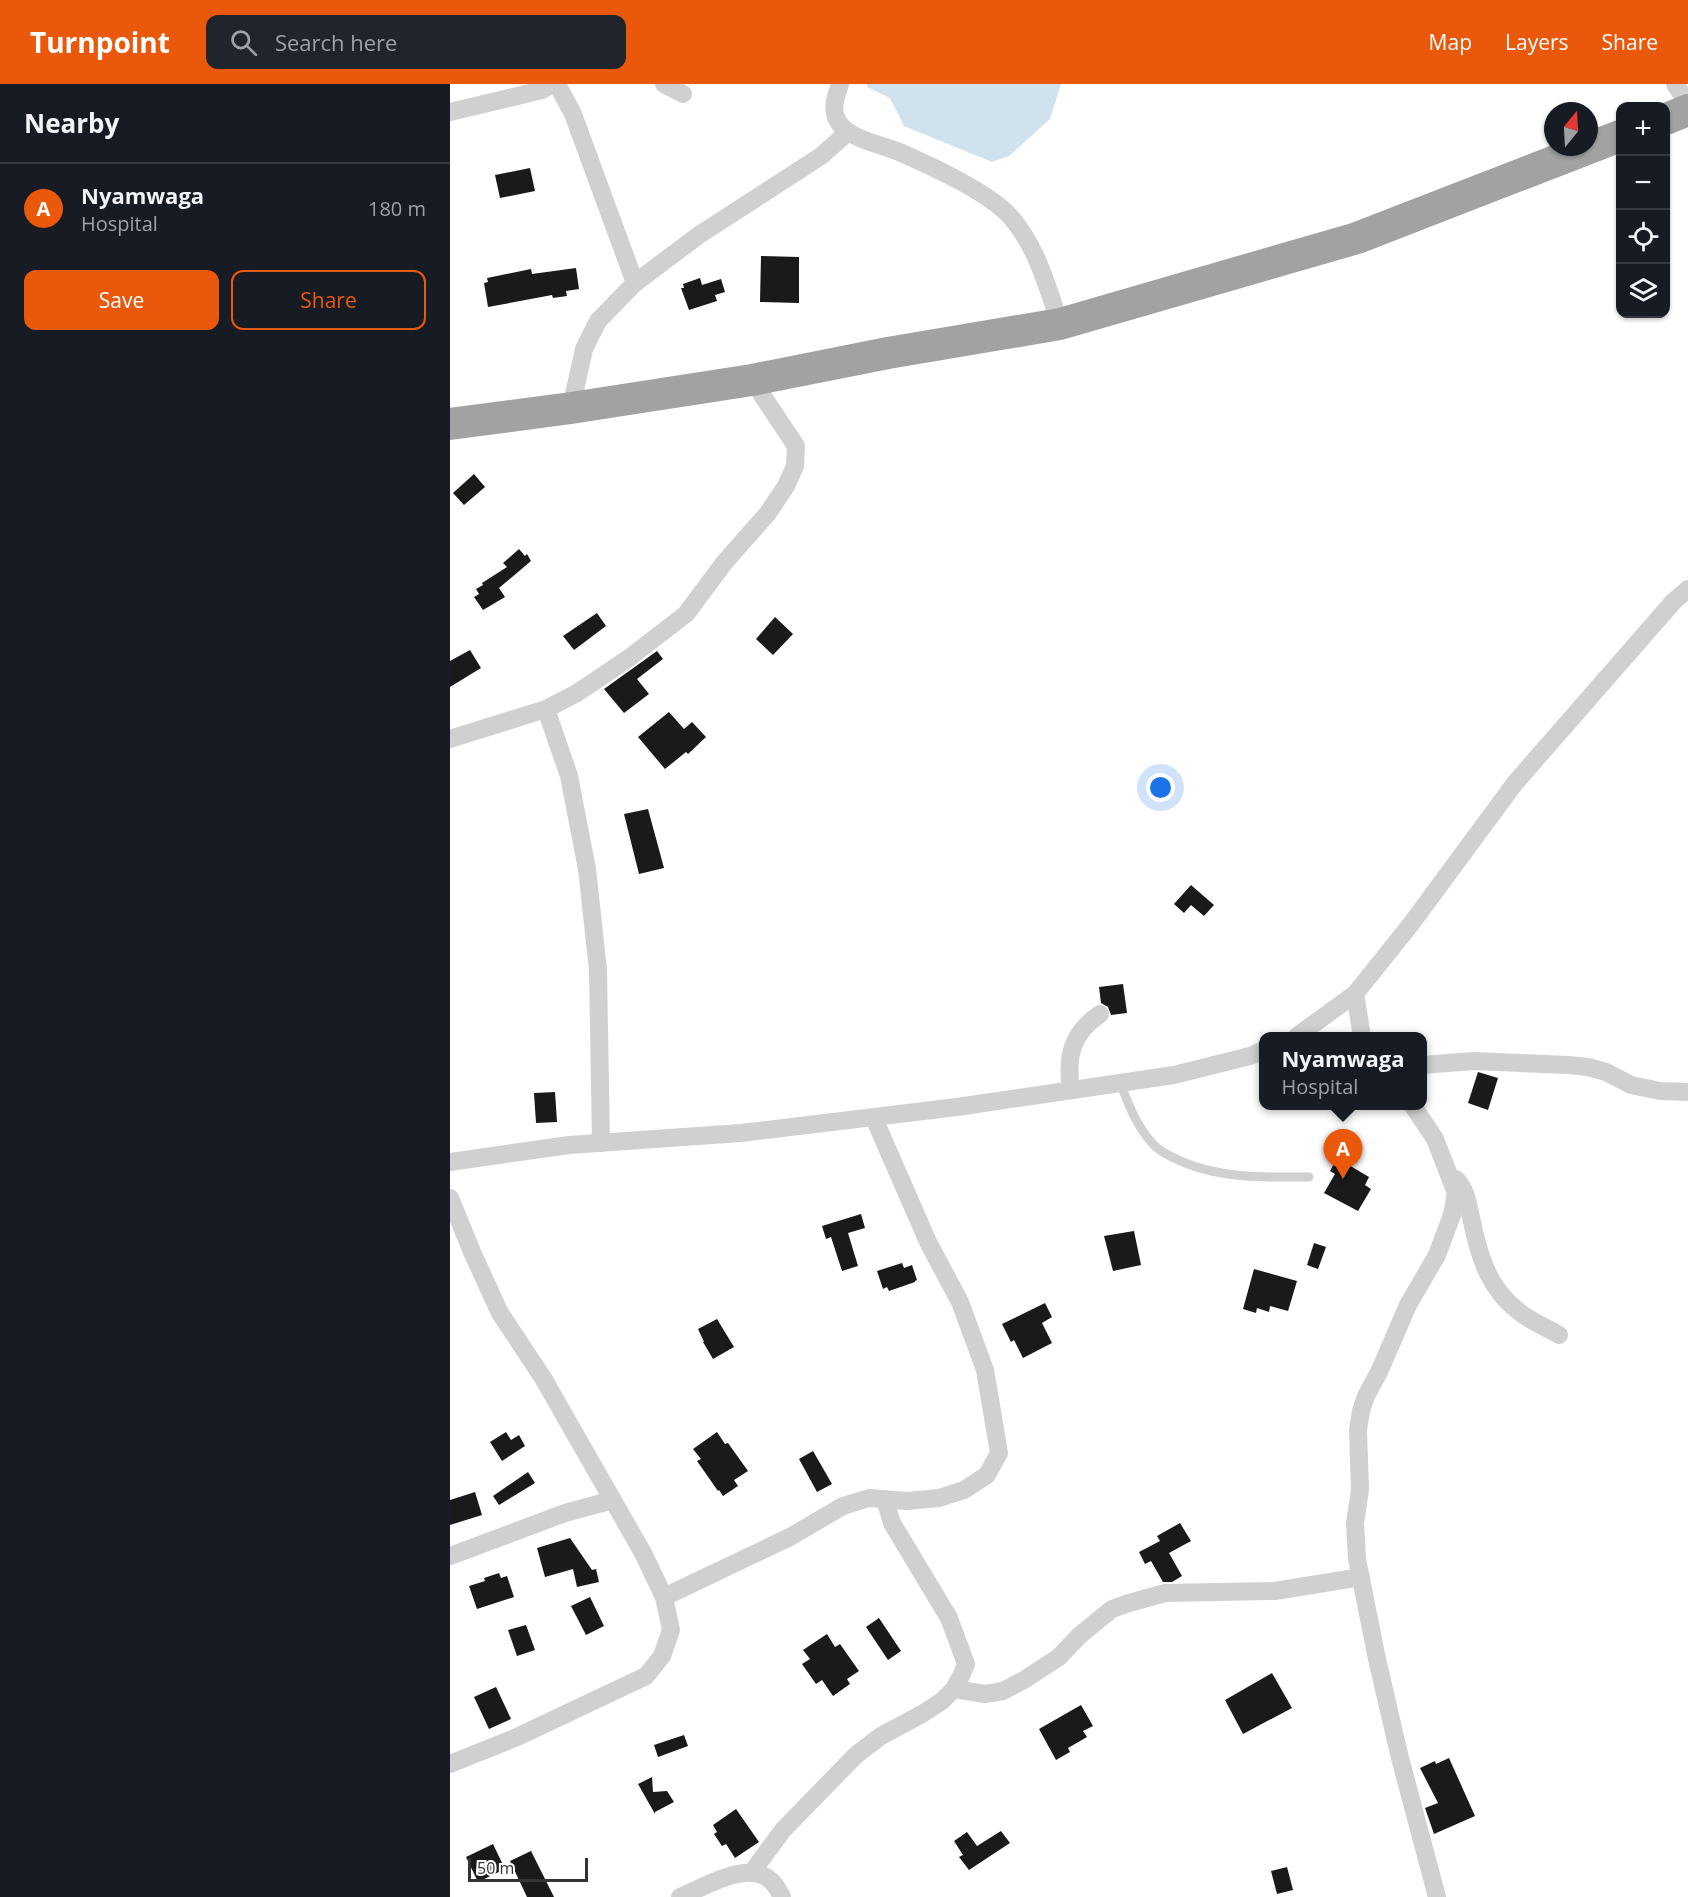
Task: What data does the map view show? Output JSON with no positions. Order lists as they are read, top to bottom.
{
  "scale_bar": "50 m",
  "north": "top",
  "page": {
    "header": "Turnpoint",
    "search": "Search here",
    "nav": ["Map", "Layers", "Share"],
    "heading": "Nearby",
    "map_buttons": ["+", "−"],
    "list": [
      {
        "mark": "A",
        "name": "Nyamwaga",
        "note": "Hospital",
        "value": "180 m"
      }
    ],
    "buttons": ["Save", "Share"],
    "popup": ["Nyamwaga", "Hospital"],
    "pins": "A",
    "scale": "50 m"
  }
}
